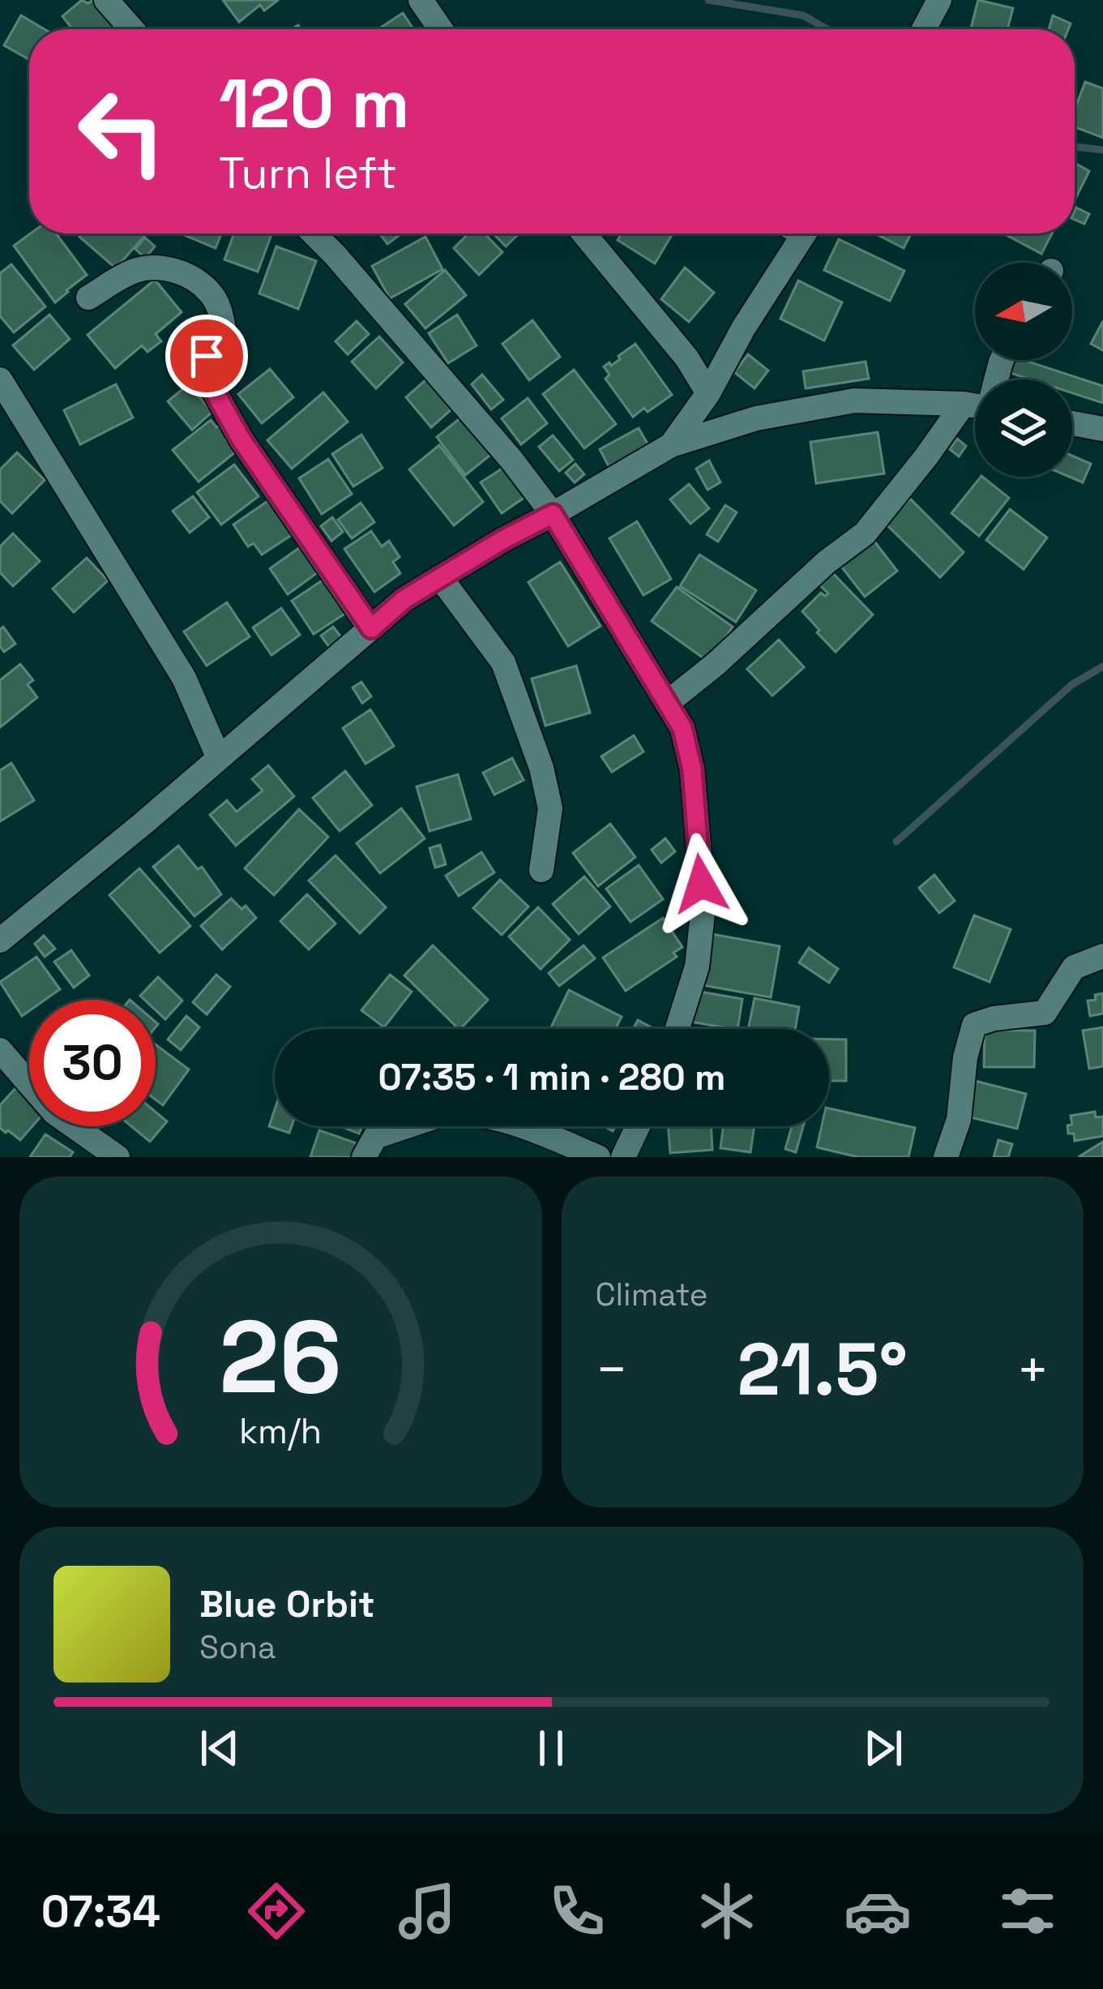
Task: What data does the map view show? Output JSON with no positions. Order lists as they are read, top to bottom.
{
  "north": "left",
  "page": {
    "turn": ["120 m", "Turn left"],
    "limit": "30",
    "trip": "07:35 · 1 min · 280 m",
    "tile": "Climate",
    "heat": ["−", "21.5°", "+"],
    "song": ["Blue Orbit", "Sona"],
    "tabs": "07:34",
    "gauge": ["26", "km/h"]
  }
}
